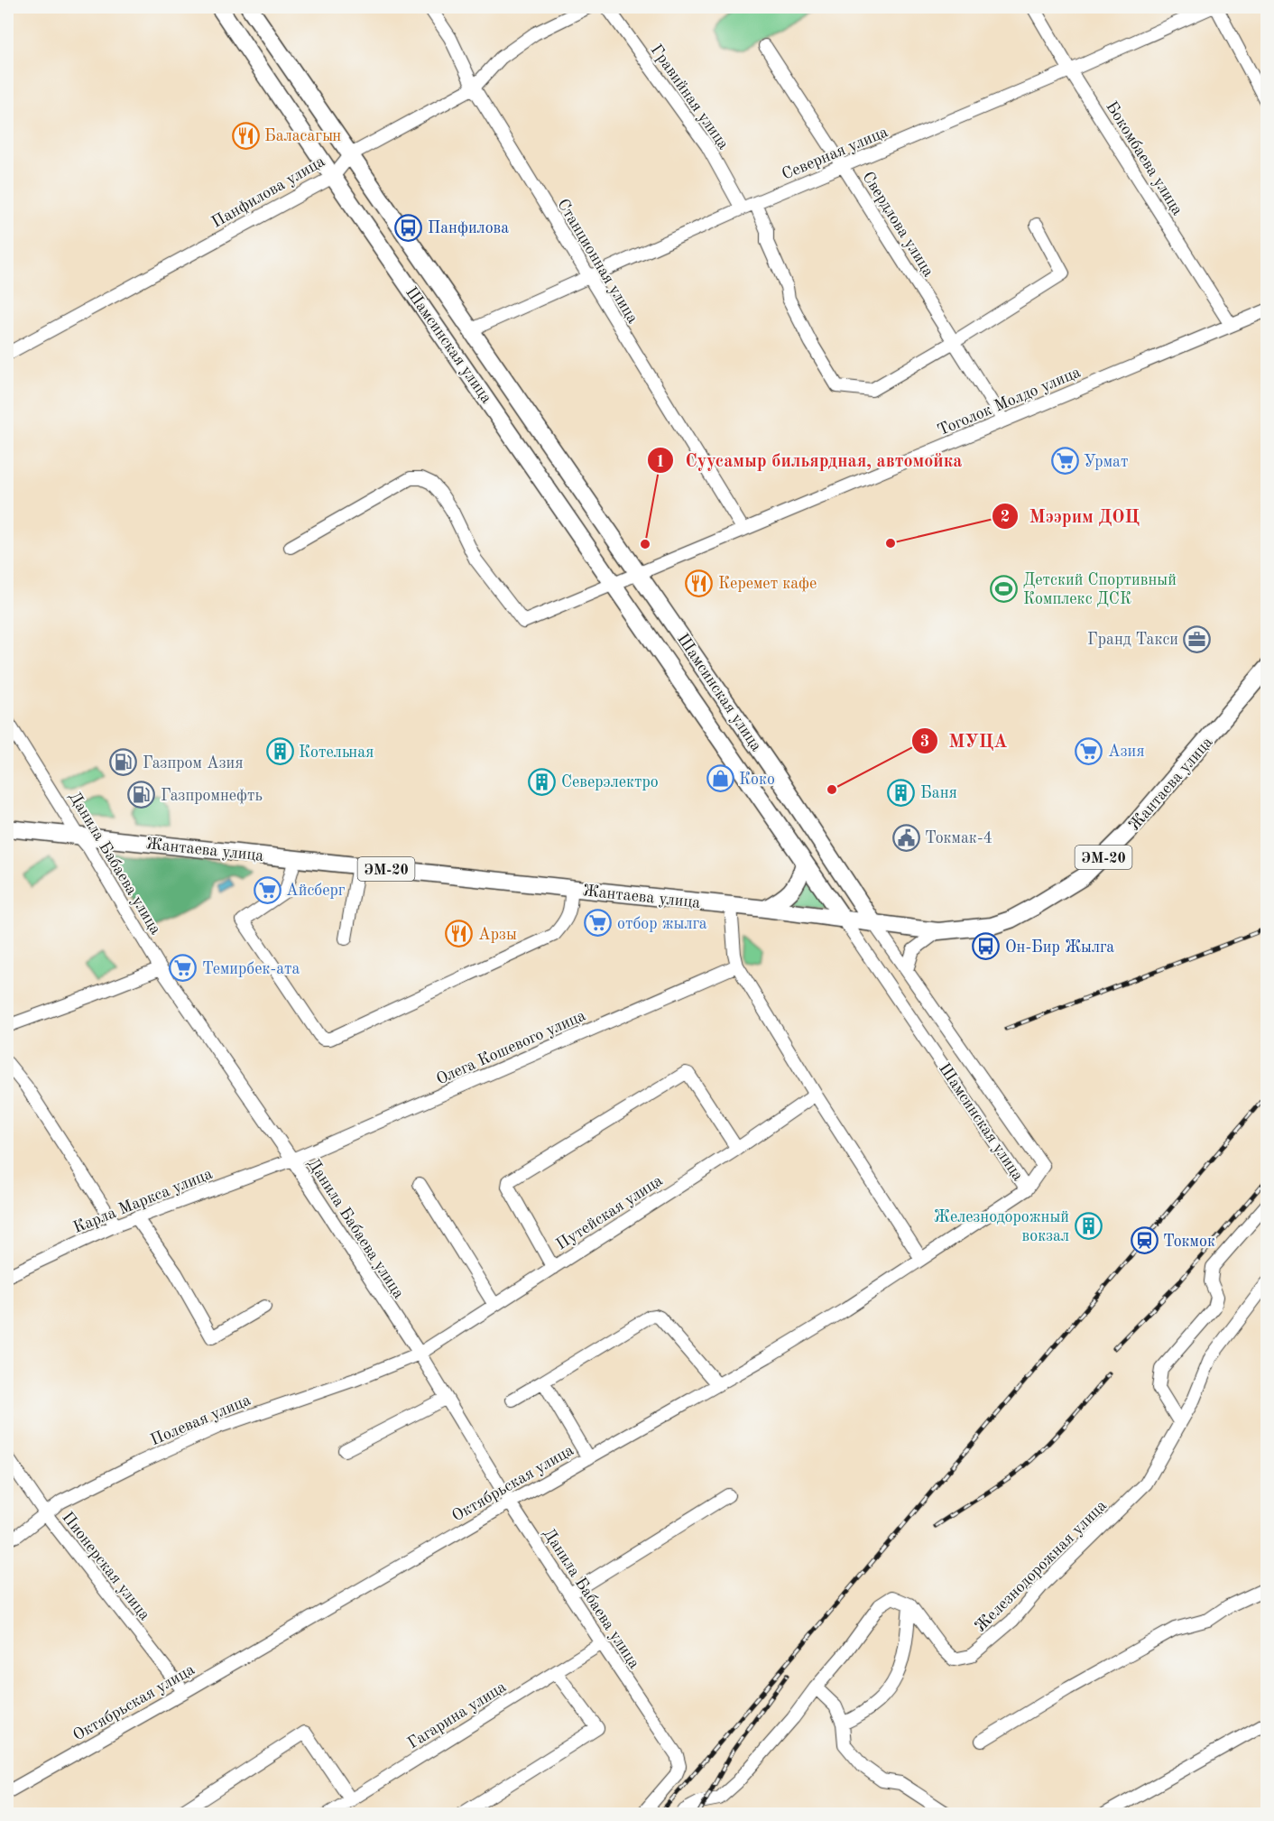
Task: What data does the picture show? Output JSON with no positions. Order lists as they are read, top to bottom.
{
  "streets": {
    "main road": ["Шамсинская улица", "Жантаева улица", "ЭМ-20"],
    "street": [
      "Гравийная улица",
      "Северная улица",
      "Бокомбаева улица",
      "Панфилова улица",
      "Свердлова улица",
      "Станционная улица",
      "Тоголок Молдо улица",
      "Данила Бабаева улица",
      "Олега Кошевого улица",
      "Карла Маркса улица",
      "Путейская улица",
      "Полевая улица",
      "Октябрьская улица",
      "Пионерская улица",
      "Железнодорожная улица",
      "Гагарина улица"
    ]
  },
  "crossings": [
    ["Гравийная улица", "Северная улица"],
    ["Северная улица", "Бокомбаева улица"],
    ["Северная улица", "Свердлова улица"],
    ["Северная улица", "Станционная улица"],
    ["Северная улица", "Шамсинская улица"],
    ["Бокомбаева улица", "Тоголок Молдо улица"],
    ["Панфилова улица", "Станционная улица"],
    ["Панфилова улица", "Шамсинская улица"],
    ["Свердлова улица", "Тоголок Молдо улица"],
    ["Станционная улица", "Тоголок Молдо улица"],
    ["Шамсинская улица", "Тоголок Молдо улица"],
    ["Шамсинская улица", "Жантаева улица"],
    ["Шамсинская улица", "Октябрьская улица"],
    ["Жантаева улица", "Данила Бабаева улица"],
    ["Данила Бабаева улица", "Олега Кошевого улица"],
    ["Данила Бабаева улица", "Карла Маркса улица"],
    ["Данила Бабаева улица", "Путейская улица"],
    ["Данила Бабаева улица", "Полевая улица"],
    ["Данила Бабаева улица", "Октябрьская улица"],
    ["Данила Бабаева улица", "Гагарина улица"],
    ["Олега Кошевого улица", "Карла Маркса улица"],
    ["Путейская улица", "Полевая улица"],
    ["Полевая улица", "Пионерская улица"],
    ["Октябрьская улица", "Пионерская улица"]
  ],
  "places": {
    "restaurant": ["Баласагын", "Керемет кафе", "Арзы"],
    "bus stop": ["Панфилова", "Он-Бир Жылга"],
    "supermarket": [
      "Урмат",
      "Азия",
      "Айсберг",
      "отбор жылга",
      "Темирбек-ата"
    ],
    "other": ["Мээрим ДОЦ", "Суусамыр бильярдная, автомойка", "МУЦА"],
    "sports": ["Детский Спортивный Комплекс ДСК"],
    "office": ["Гранд Такси"],
    "building": [
      "Котельная",
      "Северэлектро",
      "Баня",
      "Железнодорожный вокзал"
    ],
    "fuel station": ["Газпром Азия", "Газпромнефть"],
    "shop": ["Коко"],
    "public building": ["Токмак-4"],
    "station": ["Токмок"]
  }
}
